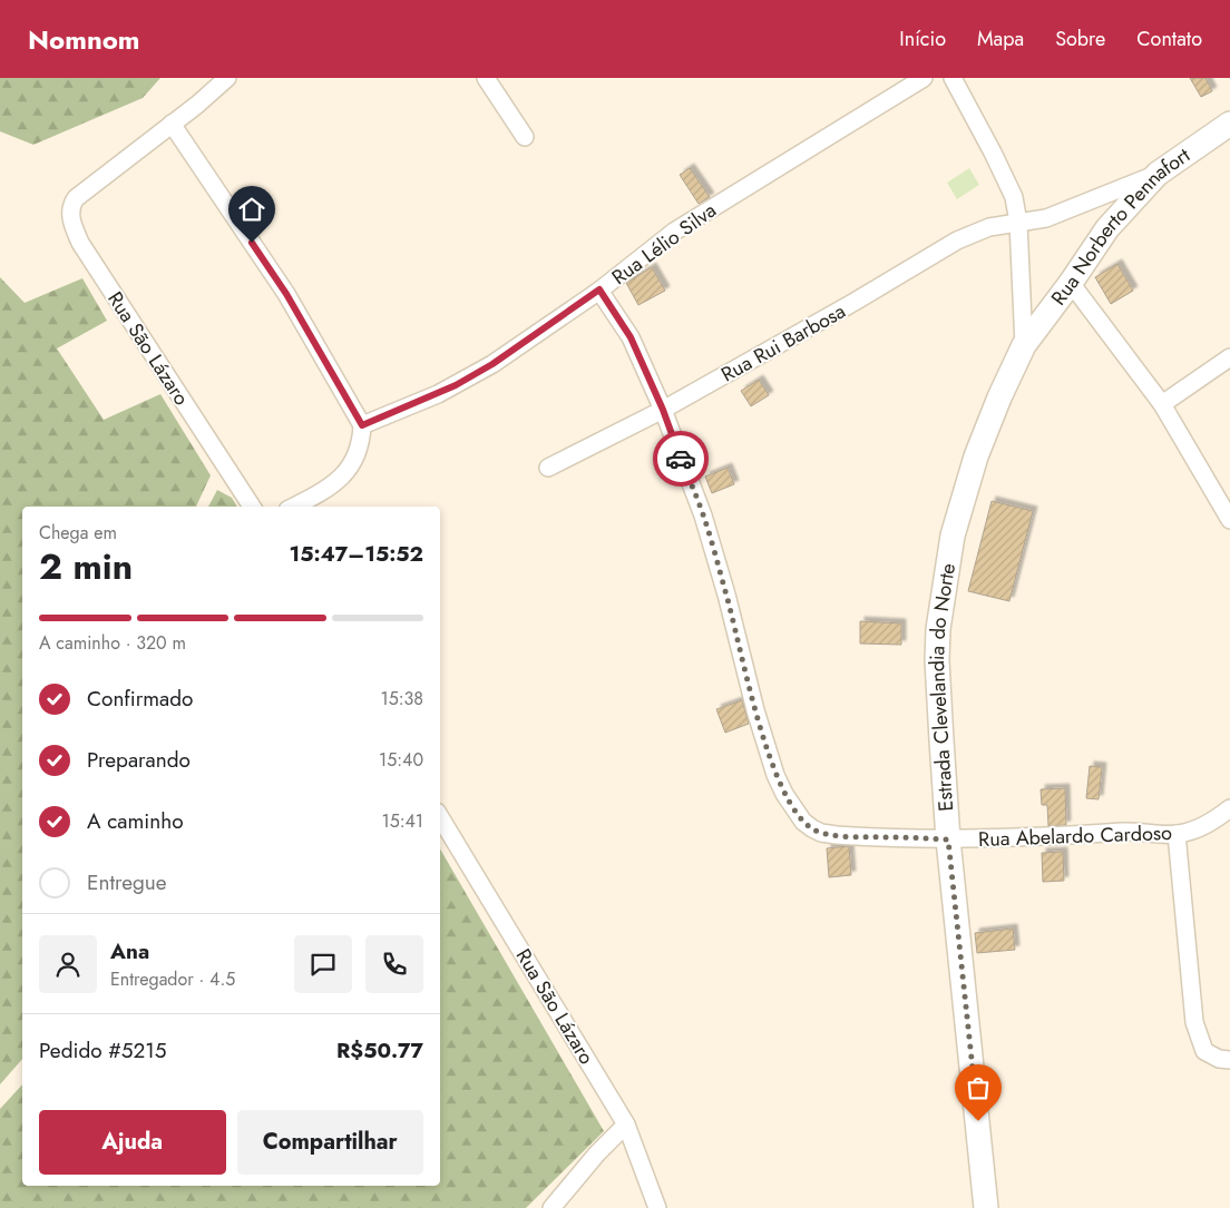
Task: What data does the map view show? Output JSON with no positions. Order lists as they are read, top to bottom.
{
  "streets": {
    "street": [
      "Rua Norberto Pennafort",
      "Rua Lélio Silva",
      "Rua Rui Barbosa",
      "Rua São Lázaro",
      "Estrada Clevelandia do Norte",
      "Rua Abelardo Cardoso"
    ]
  },
  "crossings": [
    ["Rua Norberto Pennafort", "Rua Rui Barbosa"],
    ["Rua Norberto Pennafort", "Estrada Clevelandia do Norte"],
    ["Rua Rui Barbosa", "Rua Abelardo Cardoso"],
    ["Estrada Clevelandia do Norte", "Rua Abelardo Cardoso"]
  ],
  "page": {
    "header": "Nomnom",
    "nav": [
      "Início",
      "Mapa",
      "Sobre",
      "Contato"
    ],
    "heading": ["2 min", "Chega em", "15:47–15:52"],
    "panel": [
      "Ana",
      "Entregador · 4.5",
      "Pedido #5215",
      "R$50.77"
    ],
    "bar": "A caminho · 320 m",
    "list": [
      ["Confirmado", "15:38"],
      ["Preparando", "15:40"],
      ["A caminho", "15:41"],
      "Entregue"
    ],
    "buttons": ["Ajuda", "Compartilhar"]
  }
}
